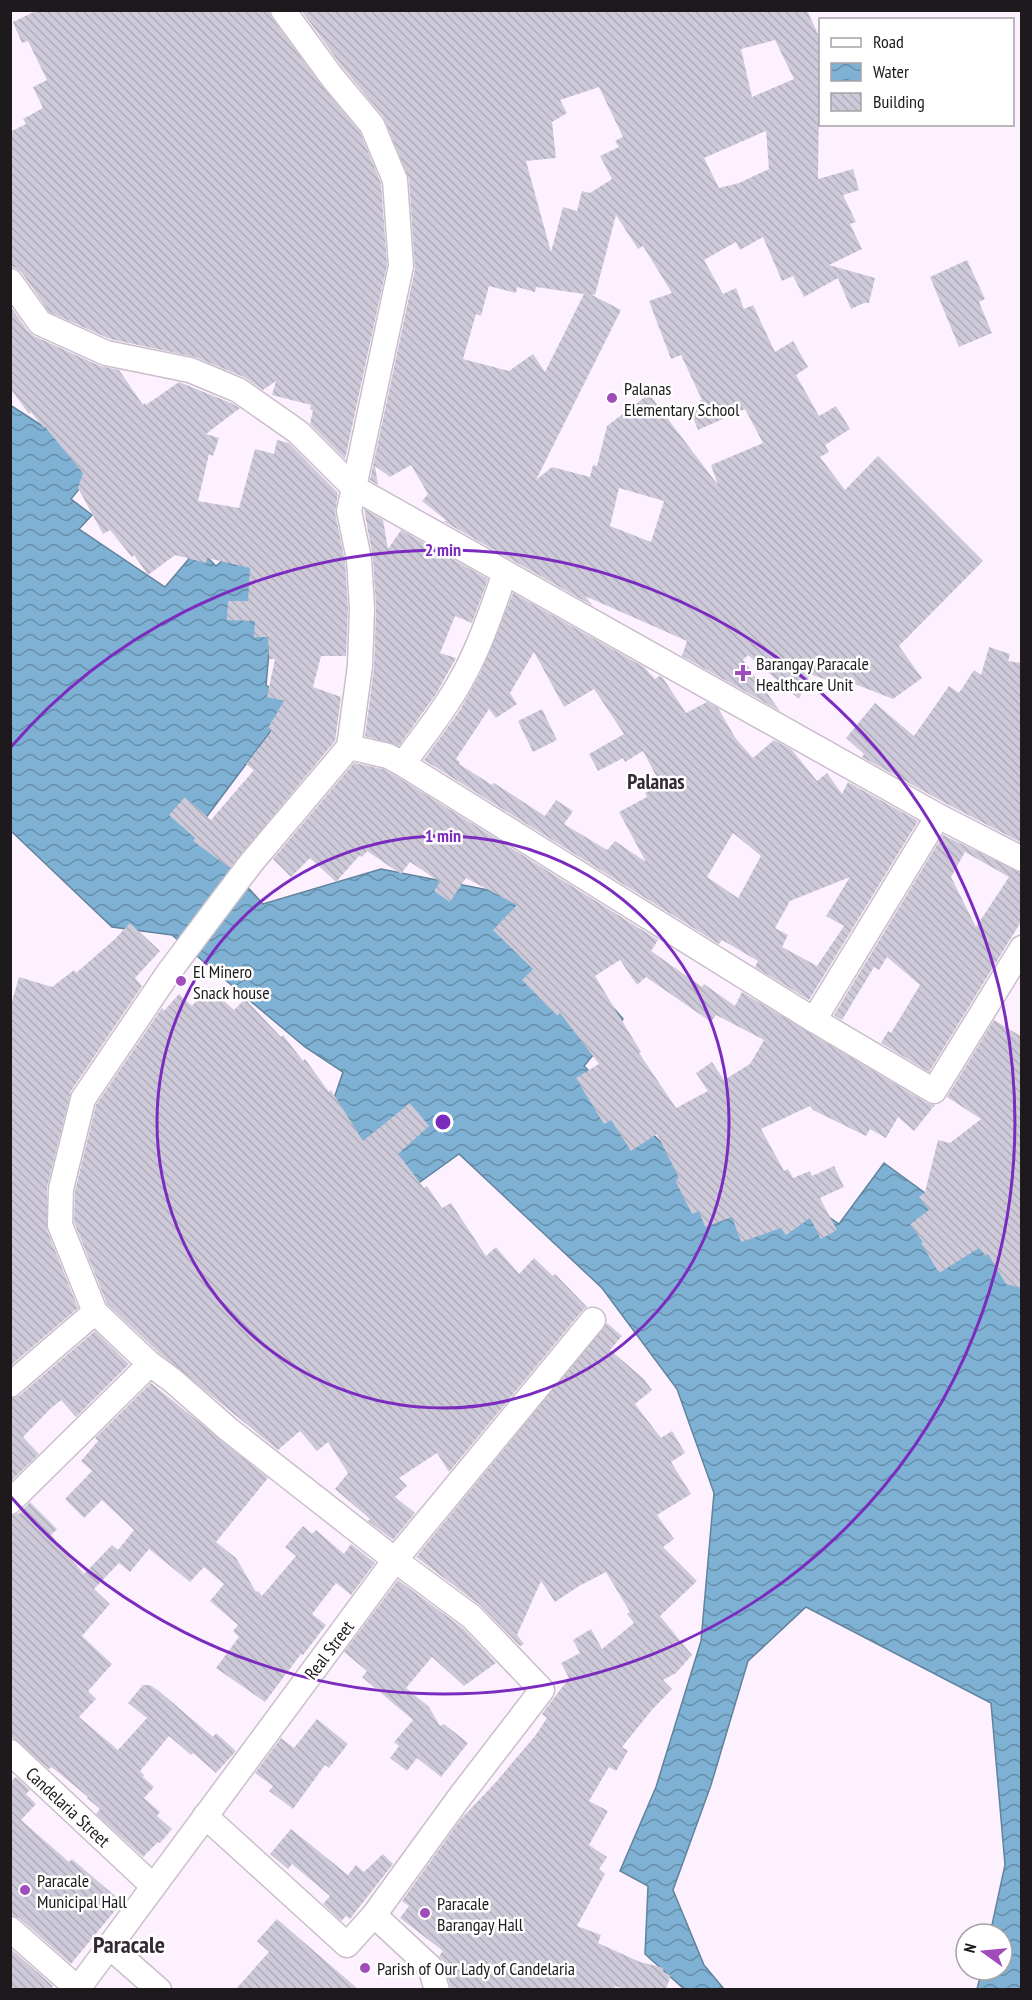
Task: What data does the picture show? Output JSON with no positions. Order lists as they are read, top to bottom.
{
  "streets": {
    "street": ["Real Street", "Candelaria Street"]
  },
  "crossings": [
    ["Real Street", "Candelaria Street"]
  ],
  "districts": ["Palanas", "Paracale"],
  "places": {
    "other": [
      "Palanas Elementary School",
      "El Minero Snack house",
      "Paracale Municipal Hall",
      "Paracale Barangay Hall",
      "Parish of Our Lady of Candelaria"
    ],
    "health": ["Barangay Paracale Healthcare Unit"]
  },
  "legend": ["Road", "Water", "Building"],
  "north": "left",
  "rings": ["2 min", "1 min"]
}
